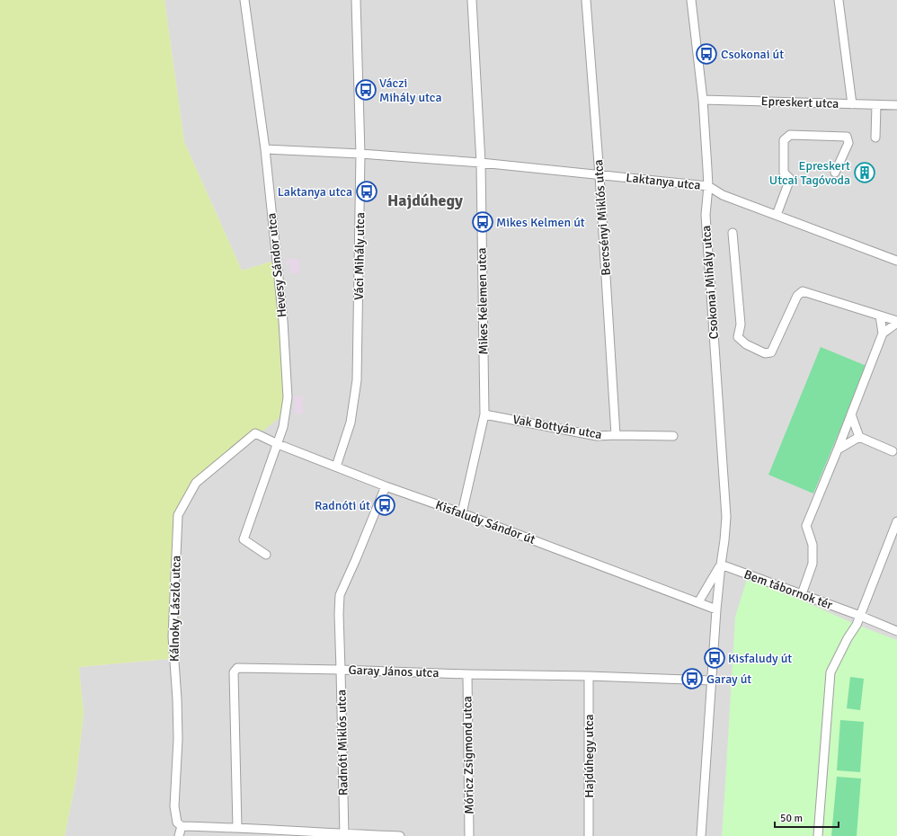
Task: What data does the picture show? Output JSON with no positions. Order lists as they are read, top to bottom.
{
  "streets": {
    "street": [
      "Epreskert utca",
      "Laktanya utca",
      "Bercsényi Miklós utca",
      "Váci Mihály utca",
      "Hevesy Sándor utca",
      "Csokonai Mihály utca",
      "Mikes Kelemen utca",
      "Vak Bottyán utca",
      "Kisfaludy Sándor út",
      "Bem tábornok tér",
      "Kálnoky László utca",
      "Garay János utca",
      "Radnóti Miklós utca",
      "Móricz Zsigmond utca",
      "Hajdúhegy utca"
    ]
  },
  "crossings": [
    ["Epreskert utca", "Csokonai Mihály utca"],
    ["Laktanya utca", "Bercsényi Miklós utca"],
    ["Laktanya utca", "Váci Mihály utca"],
    ["Laktanya utca", "Hevesy Sándor utca"],
    ["Laktanya utca", "Csokonai Mihály utca"],
    ["Laktanya utca", "Mikes Kelemen utca"],
    ["Bercsényi Miklós utca", "Vak Bottyán utca"],
    ["Váci Mihály utca", "Kisfaludy Sándor út"],
    ["Hevesy Sándor utca", "Kisfaludy Sándor út"],
    ["Csokonai Mihály utca", "Bem tábornok tér"],
    ["Mikes Kelemen utca", "Vak Bottyán utca"],
    ["Mikes Kelemen utca", "Kisfaludy Sándor út"],
    ["Kisfaludy Sándor út", "Kálnoky László utca"],
    ["Kisfaludy Sándor út", "Radnóti Miklós utca"],
    ["Garay János utca", "Radnóti Miklós utca"],
    ["Garay János utca", "Móricz Zsigmond utca"],
    ["Garay János utca", "Hajdúhegy utca"]
  ],
  "districts": ["Hajdúhegy"],
  "places": {
    "bus stop": [
      "Csokonai út",
      "Váczi Mihály utca",
      "Laktanya utca",
      "Mikes Kelmen út",
      "Radnóti út",
      "Kisfaludy út",
      "Garay út"
    ],
    "building": ["Epreskert Utcai Tagóvoda"]
  },
  "scale_bar": "50 m"
}
